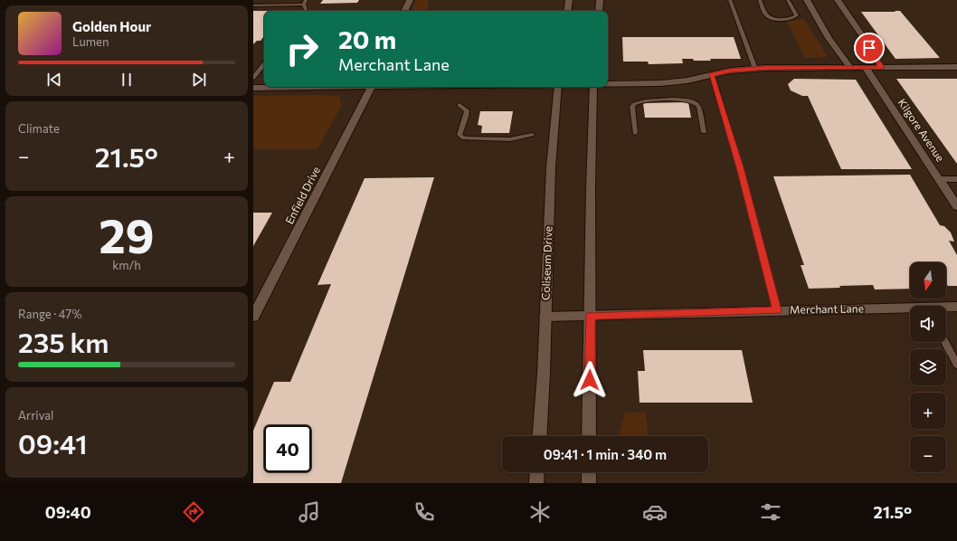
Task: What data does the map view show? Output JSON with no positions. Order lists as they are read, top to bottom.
{
  "streets": {
    "street": [
      "Kilgore Avenue",
      "Enfield Drive",
      "Coliseum Drive",
      "Merchant Lane"
    ]
  },
  "crossings": [
    ["Coliseum Drive", "Merchant Lane"]
  ],
  "north": "bottom",
  "page": {
    "turn": ["20 m", "Merchant Lane"],
    "song": ["Golden Hour", "Lumen"],
    "tile": [
      "Climate",
      ["29", "km/h"],
      ["Range · 47%", "235 km"],
      ["Arrival", "09:41"]
    ],
    "heat": ["−", "21.5°", "+"],
    "map_buttons": ["+", "−"],
    "limit": "40",
    "trip": "09:41 · 1 min · 340 m",
    "tabs": ["09:40", "21.5°"]
  }
}
